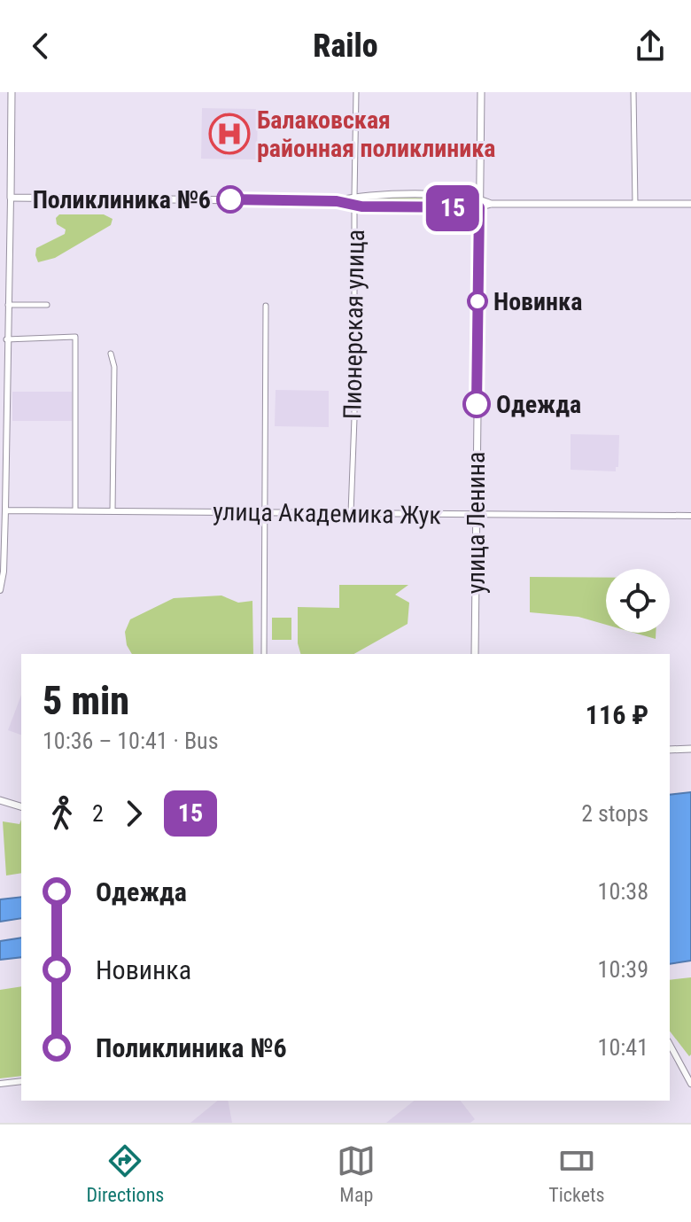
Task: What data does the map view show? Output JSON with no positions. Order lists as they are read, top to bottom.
{
  "streets": {
    "main road": ["Пионерская улица", "улица Ленина"],
    "street": ["улица Академика Жук"]
  },
  "crossings": [
    ["Пионерская улица", "улица Академика Жук"],
    ["улица Академика Жук", "улица Ленина"]
  ],
  "places": {
    "hospital": ["Балаковская районная поликлиника"],
    "other": ["Поликлиника №6", "Новинка", "Одежда"]
  },
  "lines": ["bus line 15"],
  "page": {
    "header": "Railo",
    "on_map": "15",
    "heading": ["5 min", "10:36 – 10:41 · Bus", "116 ₽"],
    "legs": ["2", "15", "2 stops"],
    "list": [
      {
        "name": "Одежда",
        "value": "10:38"
      },
      {
        "name": "Новинка",
        "value": "10:39"
      },
      {
        "name": "Поликлиника №6",
        "value": "10:41"
      }
    ],
    "tabs": ["Directions", "Map", "Tickets"]
  }
}
